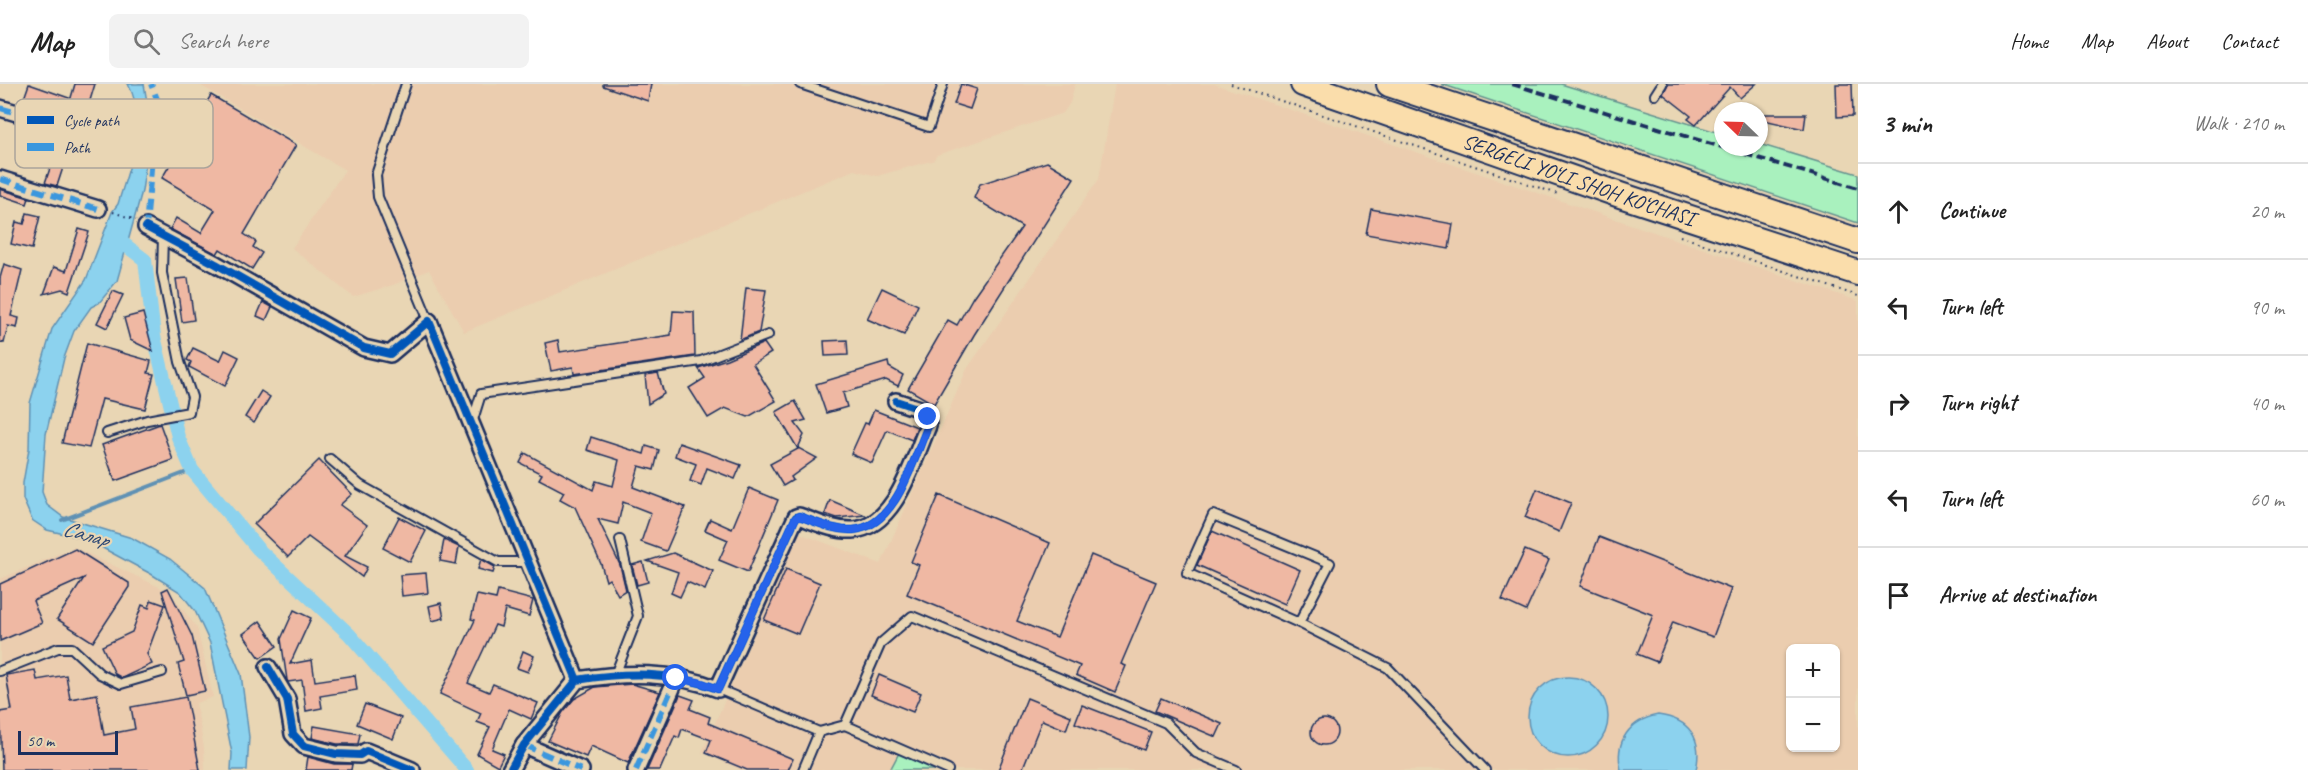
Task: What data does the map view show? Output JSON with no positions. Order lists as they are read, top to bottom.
{
  "streets": {
    "main road": ["SERGELI YO‘LI SHOH KO‘CHASI"]
  },
  "water": ["Салар"],
  "legend": ["Cycle path", "Path"],
  "scale_bar": "50 m",
  "north": "top left",
  "page": {
    "header": "Map",
    "search": "Search here",
    "nav": [
      "Home",
      "Map",
      "About",
      "Contact"
    ],
    "heading": ["3 min", "Walk · 210 m"],
    "list": [
      ["Continue", "20 m"],
      ["Turn left", "90 m"],
      ["Turn right", "40 m"],
      ["Turn left", "60 m"],
      "Arrive at destination"
    ],
    "map_buttons": ["+", "−"],
    "scale": "50 m"
  }
}
